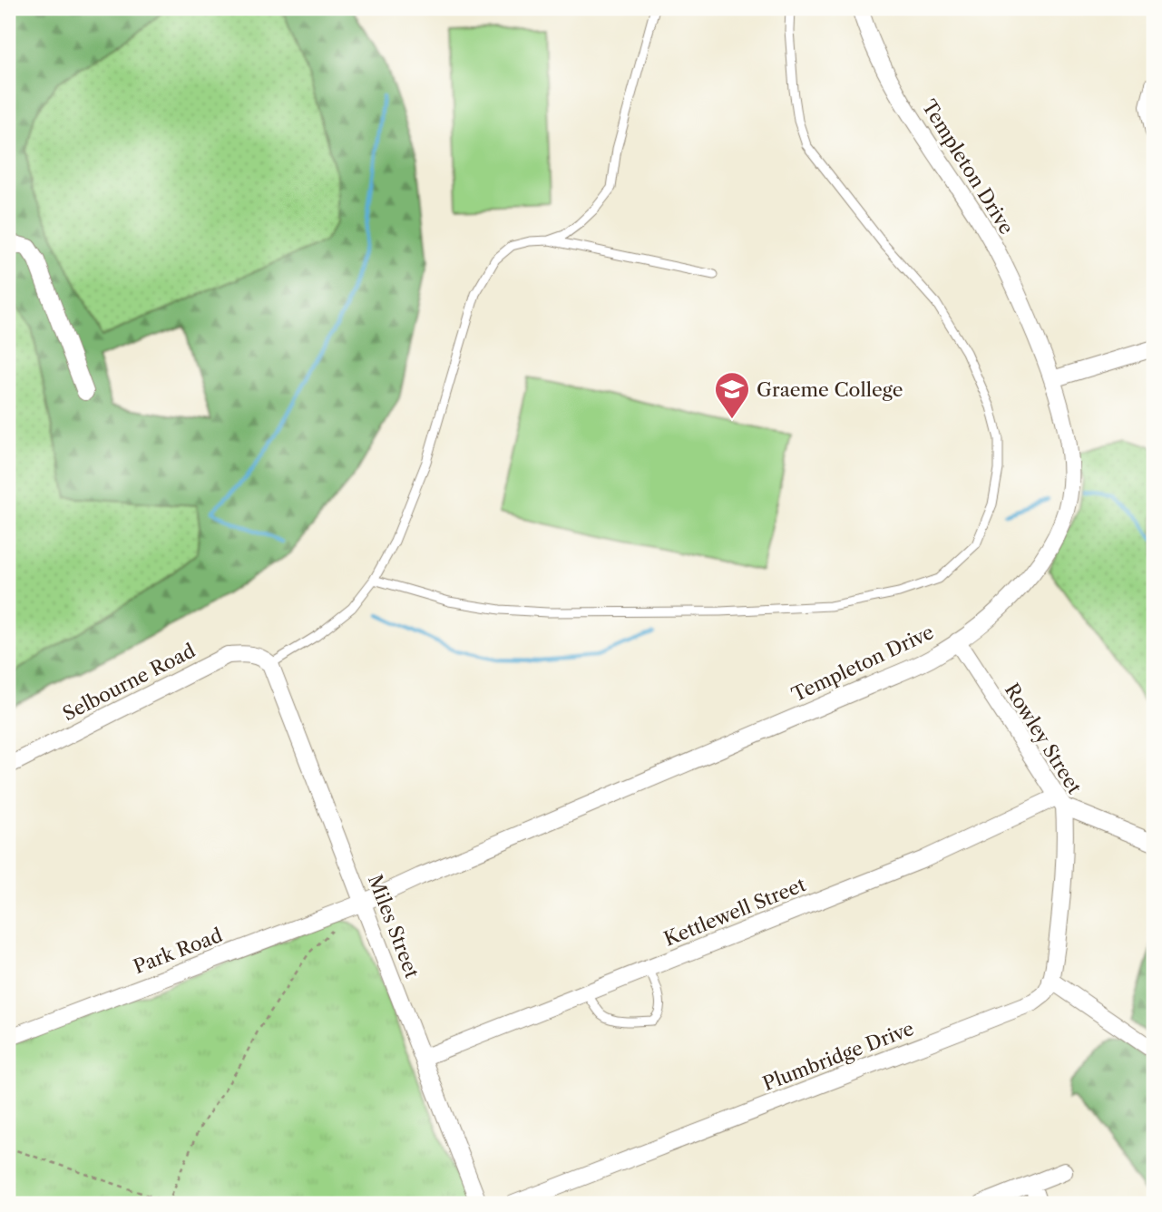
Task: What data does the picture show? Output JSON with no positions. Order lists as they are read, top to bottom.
{
  "streets": {
    "street": [
      "Templeton Drive",
      "Selbourne Road",
      "Rowley Street",
      "Kettlewell Street",
      "Miles Street",
      "Park Road",
      "Plumbridge Drive"
    ]
  },
  "crossings": [
    ["Templeton Drive", "Rowley Street"],
    ["Templeton Drive", "Miles Street"],
    ["Templeton Drive", "Park Road"],
    ["Selbourne Road", "Miles Street"],
    ["Rowley Street", "Kettlewell Street"],
    ["Rowley Street", "Plumbridge Drive"],
    ["Kettlewell Street", "Miles Street"],
    ["Miles Street", "Park Road"]
  ],
  "places": {
    "school or university": ["Graeme College"]
  }
}
